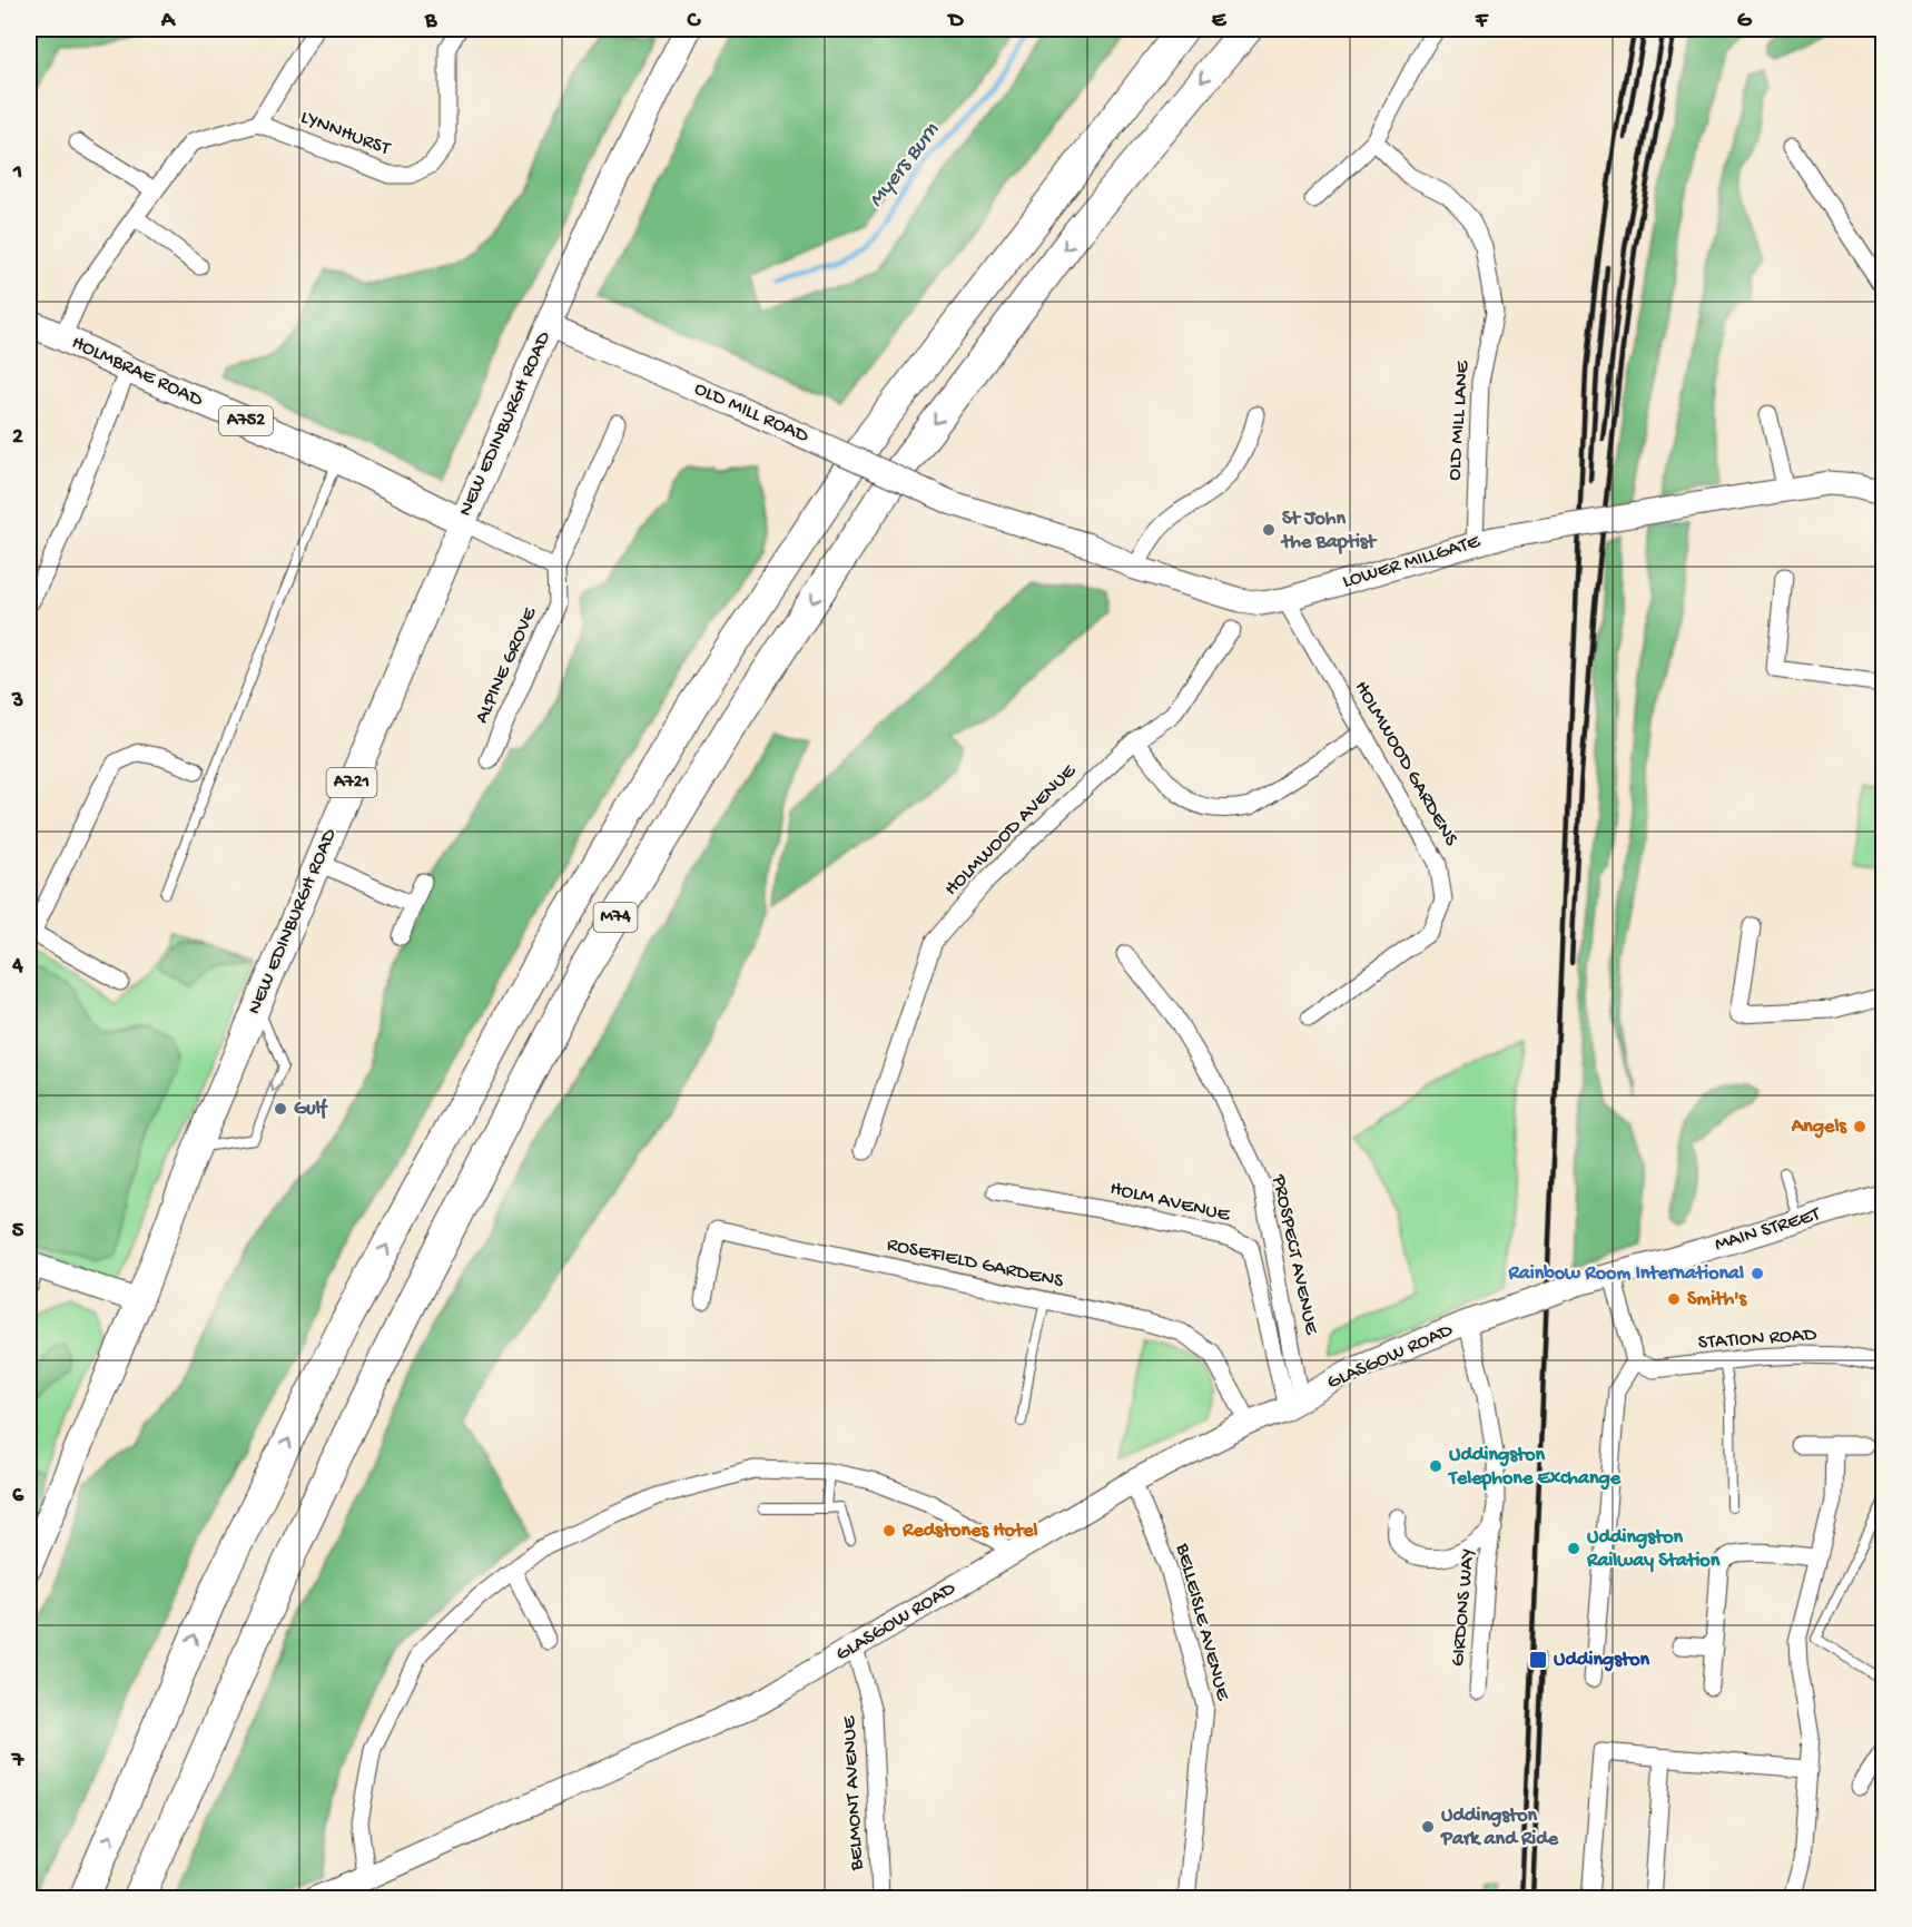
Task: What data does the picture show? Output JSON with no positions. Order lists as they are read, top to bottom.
{
  "streets": {
    "highway": ["M74"],
    "main road": [
      "HOLMBRAE ROAD",
      "OLD MILL ROAD",
      "A752",
      "NEW EDINBURGH ROAD",
      "LOWER MILLGATE",
      "A721",
      "MAIN STREET",
      "GLASGOW ROAD"
    ],
    "street": [
      "LYNNHURST",
      "OLD MILL LANE",
      "ALPINE GROVE",
      "HOLMWOOD GARDENS",
      "HOLMWOOD AVENUE",
      "HOLM AVENUE",
      "PROSPECT AVENUE",
      "ROSEFIELD GARDENS",
      "STATION ROAD",
      "GIRDONS WAY",
      "BELLEISLE AVENUE",
      "BELMONT AVENUE"
    ]
  },
  "crossings": [
    ["HOLMBRAE ROAD", "NEW EDINBURGH ROAD"],
    ["OLD MILL ROAD", "NEW EDINBURGH ROAD"],
    ["OLD MILL ROAD", "LOWER MILLGATE"],
    ["OLD MILL LANE", "LOWER MILLGATE"],
    ["LOWER MILLGATE", "HOLMWOOD GARDENS"],
    ["HOLM AVENUE", "PROSPECT AVENUE"],
    ["HOLM AVENUE", "GLASGOW ROAD"],
    ["MAIN STREET", "GLASGOW ROAD"],
    ["MAIN STREET", "GIRDONS WAY"],
    ["PROSPECT AVENUE", "GLASGOW ROAD"],
    ["ROSEFIELD GARDENS", "GLASGOW ROAD"],
    ["GLASGOW ROAD", "GIRDONS WAY"],
    ["GLASGOW ROAD", "BELLEISLE AVENUE"],
    ["GLASGOW ROAD", "BELMONT AVENUE"]
  ],
  "water": ["Myers Burn"],
  "places": {
    "other": [
      "St John the Baptist",
      "Gulf",
      "Angels",
      "Rainbow Room International",
      "Smith's",
      "Uddingston Telephone Exchange",
      "Redstones Hotel",
      "Uddingston Railway Station",
      "Uddingston Park and Ride"
    ],
    "transit": ["Uddingston"]
  },
  "grid": {
    "columns": [
      "A",
      "B",
      "C",
      "D",
      "E",
      "F",
      "G"
    ],
    "rows": [
      "1",
      "2",
      "3",
      "4",
      "5",
      "6",
      "7"
    ]
  }
}
